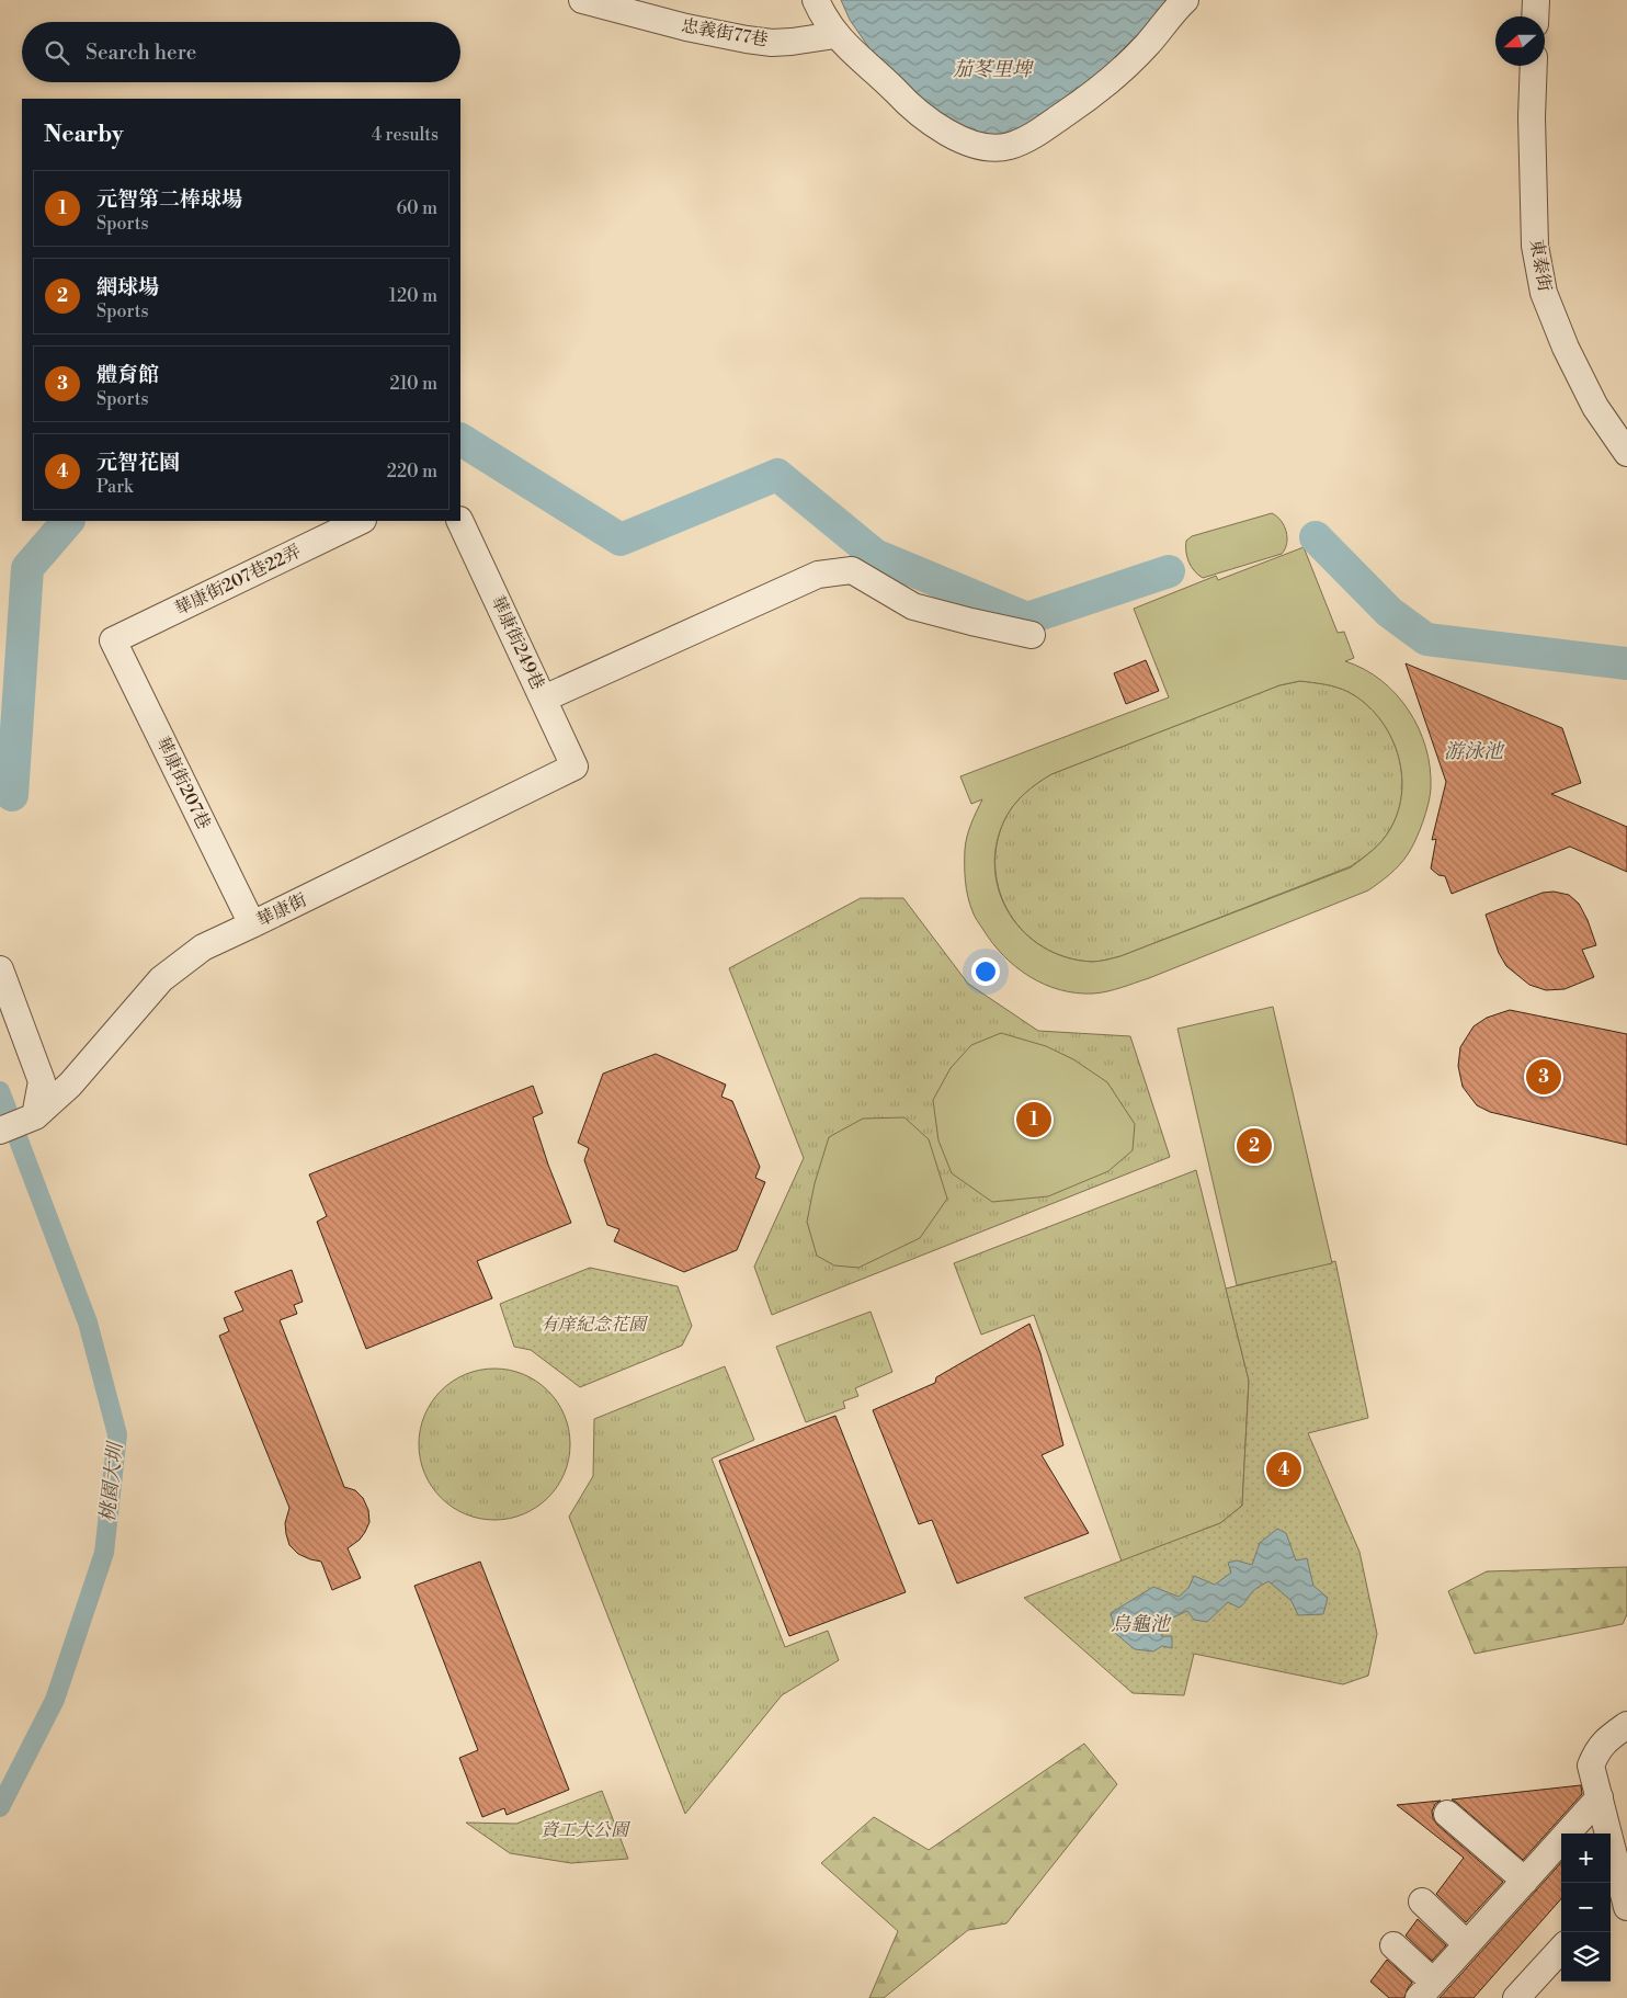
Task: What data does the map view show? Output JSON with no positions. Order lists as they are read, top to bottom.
{
  "streets": {
    "street": [
      "忠義街77巷",
      "東泰街",
      "華康街207巷22弄",
      "華康街249巷",
      "華康街207巷",
      "華康街"
    ]
  },
  "crossings": [
    ["華康街207巷22弄", "華康街207巷"],
    ["華康街249巷", "華康街"],
    ["華康街207巷", "華康街"]
  ],
  "water": [
    "茄苳里埤",
    "游泳池",
    "桃園大圳",
    "烏龜池"
  ],
  "parks": ["有庠紀念花園", "資工大公園"],
  "north": "left",
  "page": {
    "search": "Search here",
    "heading": ["Nearby", "4 results"],
    "list": [
      {
        "mark": "1",
        "name": "元智第二棒球場",
        "note": "Sports",
        "value": "60 m"
      },
      {
        "mark": "2",
        "name": "網球場",
        "note": "Sports",
        "value": "120 m"
      },
      {
        "mark": "3",
        "name": "體育館",
        "note": "Sports",
        "value": "210 m"
      },
      {
        "mark": "4",
        "name": "元智花園",
        "note": "Park",
        "value": "220 m"
      }
    ],
    "pins": [
      "3",
      "1",
      "2",
      "4"
    ],
    "map_buttons": ["+", "−"]
  }
}
